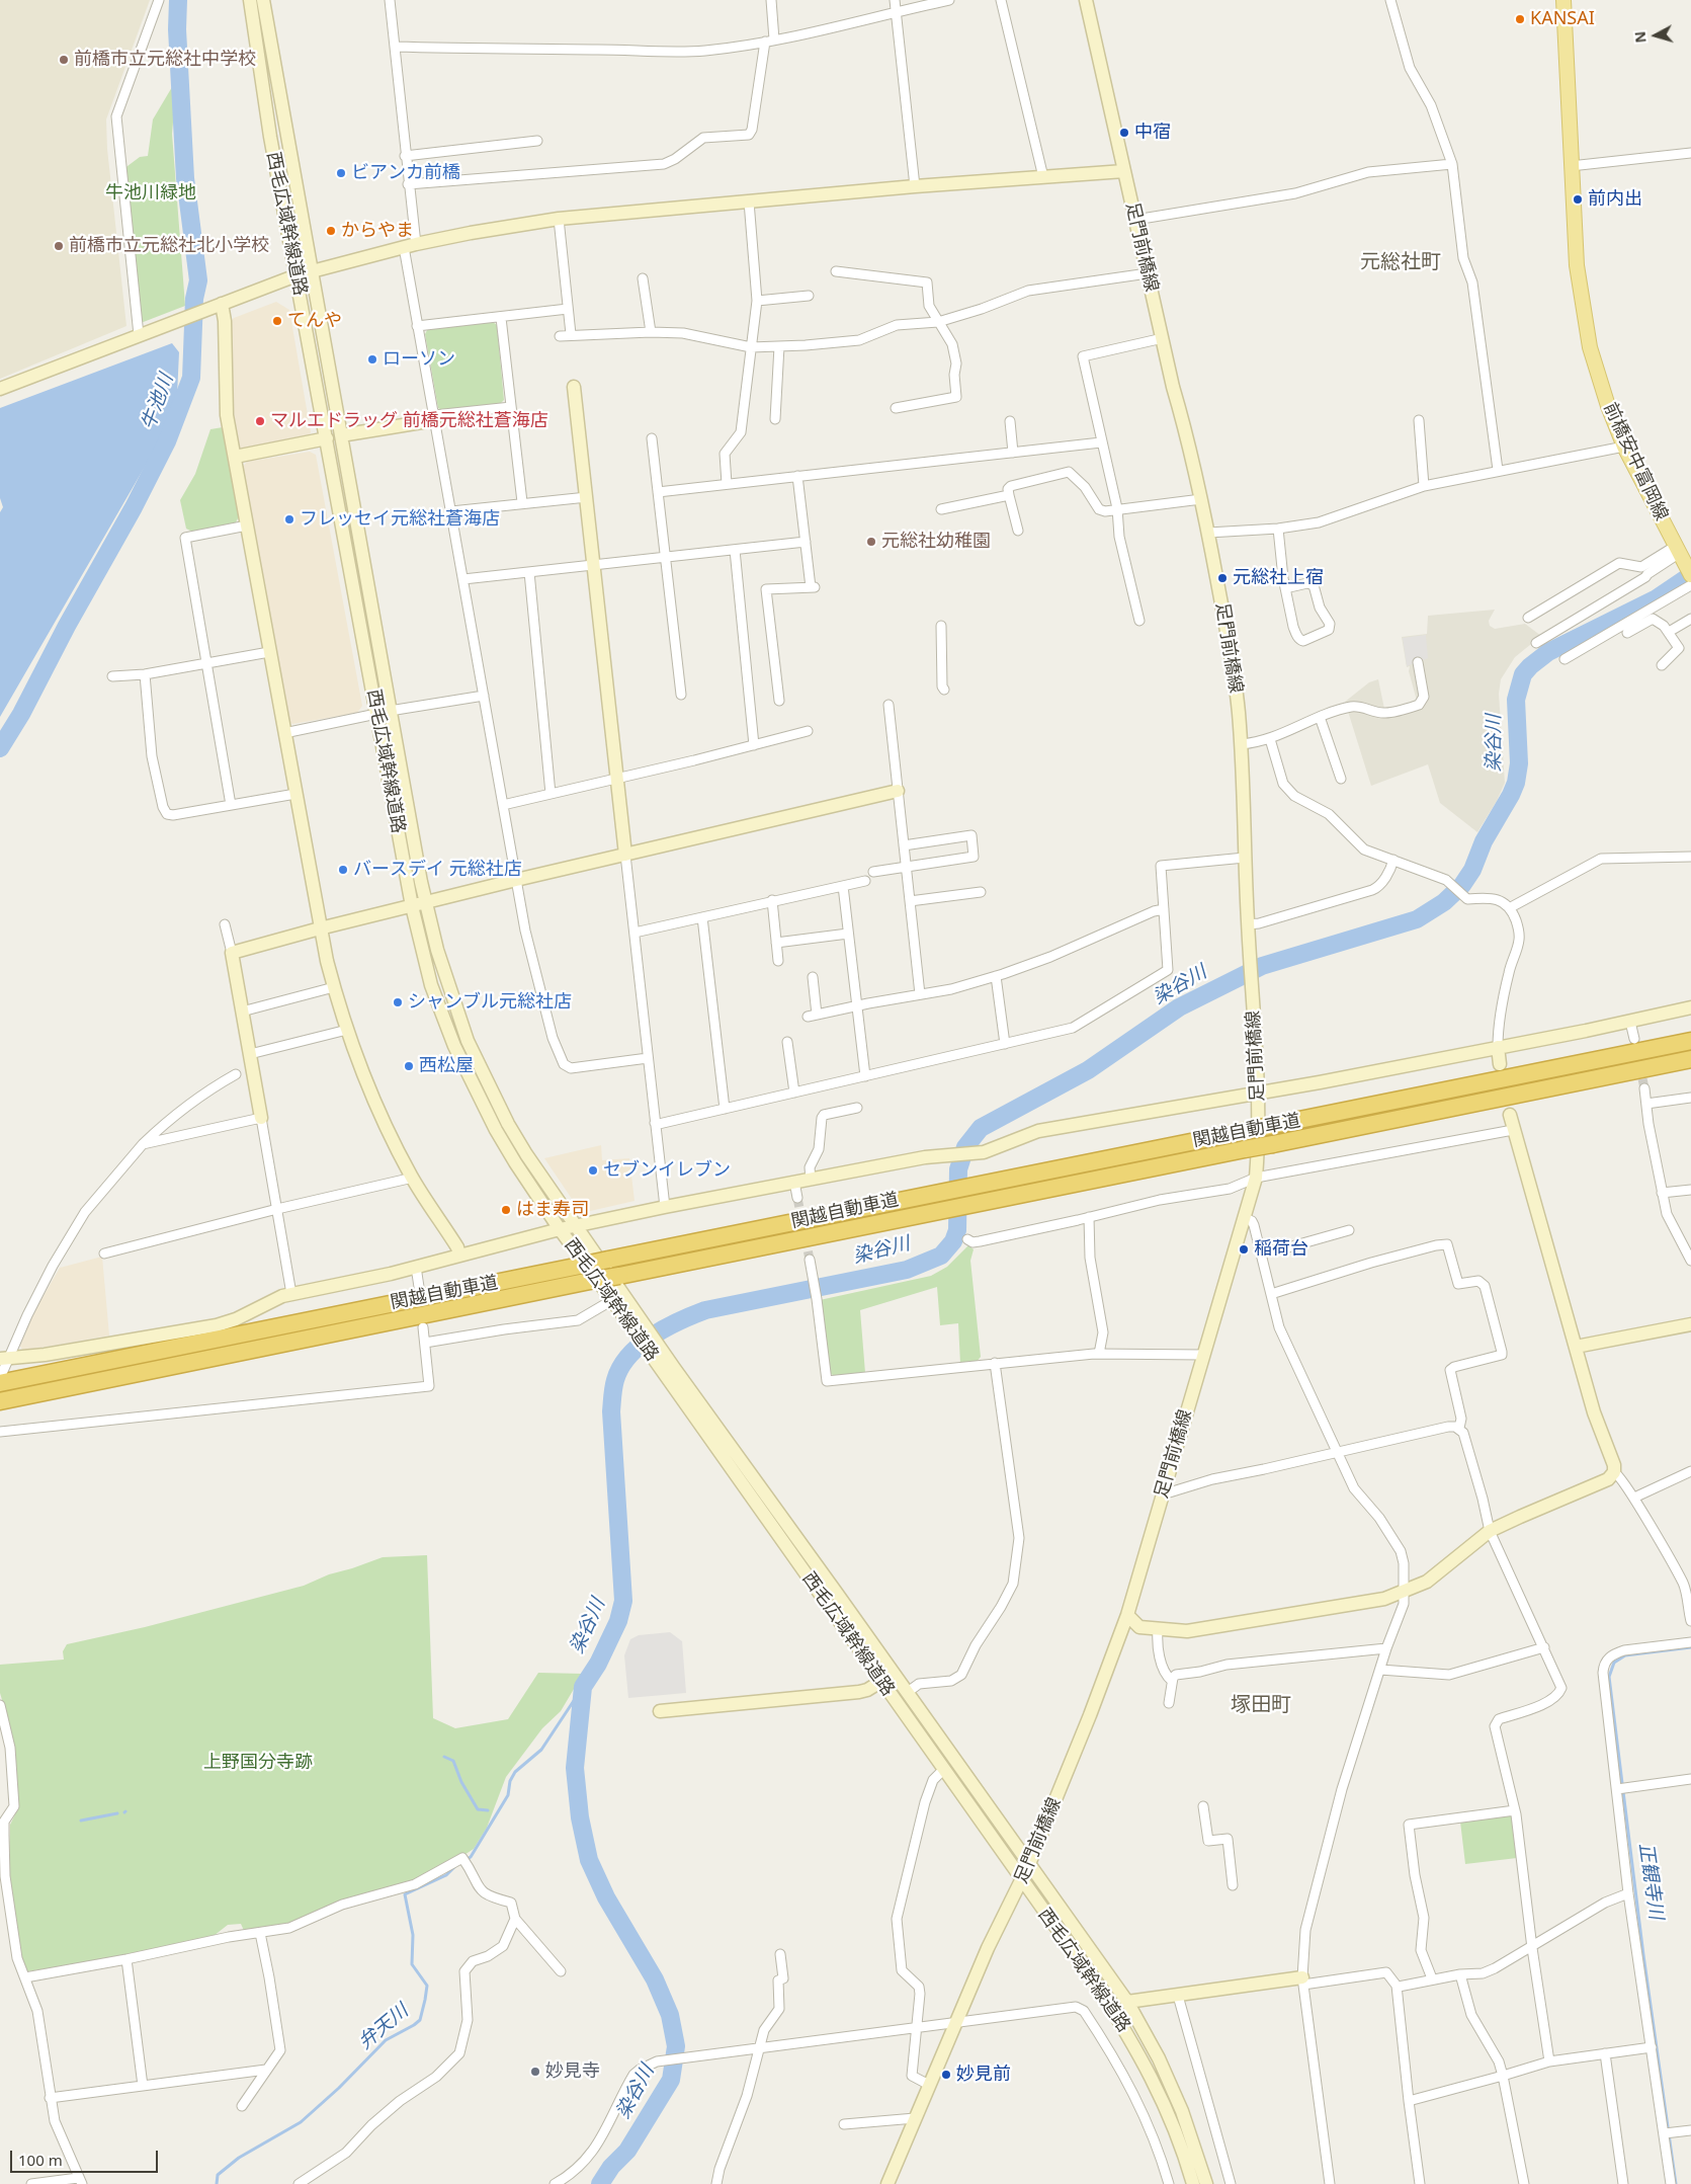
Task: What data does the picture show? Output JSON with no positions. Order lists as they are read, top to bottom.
{
  "streets": {
    "highway": ["関越自動車道"],
    "main road": ["西毛広域幹線道路", "足門前橋線", "前橋安中富岡線"]
  },
  "crossings": [
    ["西毛広域幹線道路", "足門前橋線"]
  ],
  "districts": ["元総社町", "塚田町"],
  "water": [
    "牛池川",
    "染谷川",
    "正観寺川",
    "弁天川"
  ],
  "parks": ["牛池川緑地", "上野国分寺跡"],
  "places": [
    "KANSAI",
    "前橋市立元総社中学校",
    "中宿",
    "ビアンカ前橋",
    "前内出",
    "からやま",
    "前橋市立元総社北小学校",
    "てんや",
    "ローソン",
    "マルエドラッグ 前橋元総社蒼海店",
    "フレッセイ元総社蒼海店",
    "元総社幼稚園",
    "元総社上宿",
    "バースデイ 元総社店",
    "シャンブル元総社店",
    "西松屋",
    "セブンイレブン",
    "はま寿司",
    "稲荷台",
    "妙見寺",
    "妙見前"
  ],
  "scale_bar": "100 m",
  "north": "left"
}
